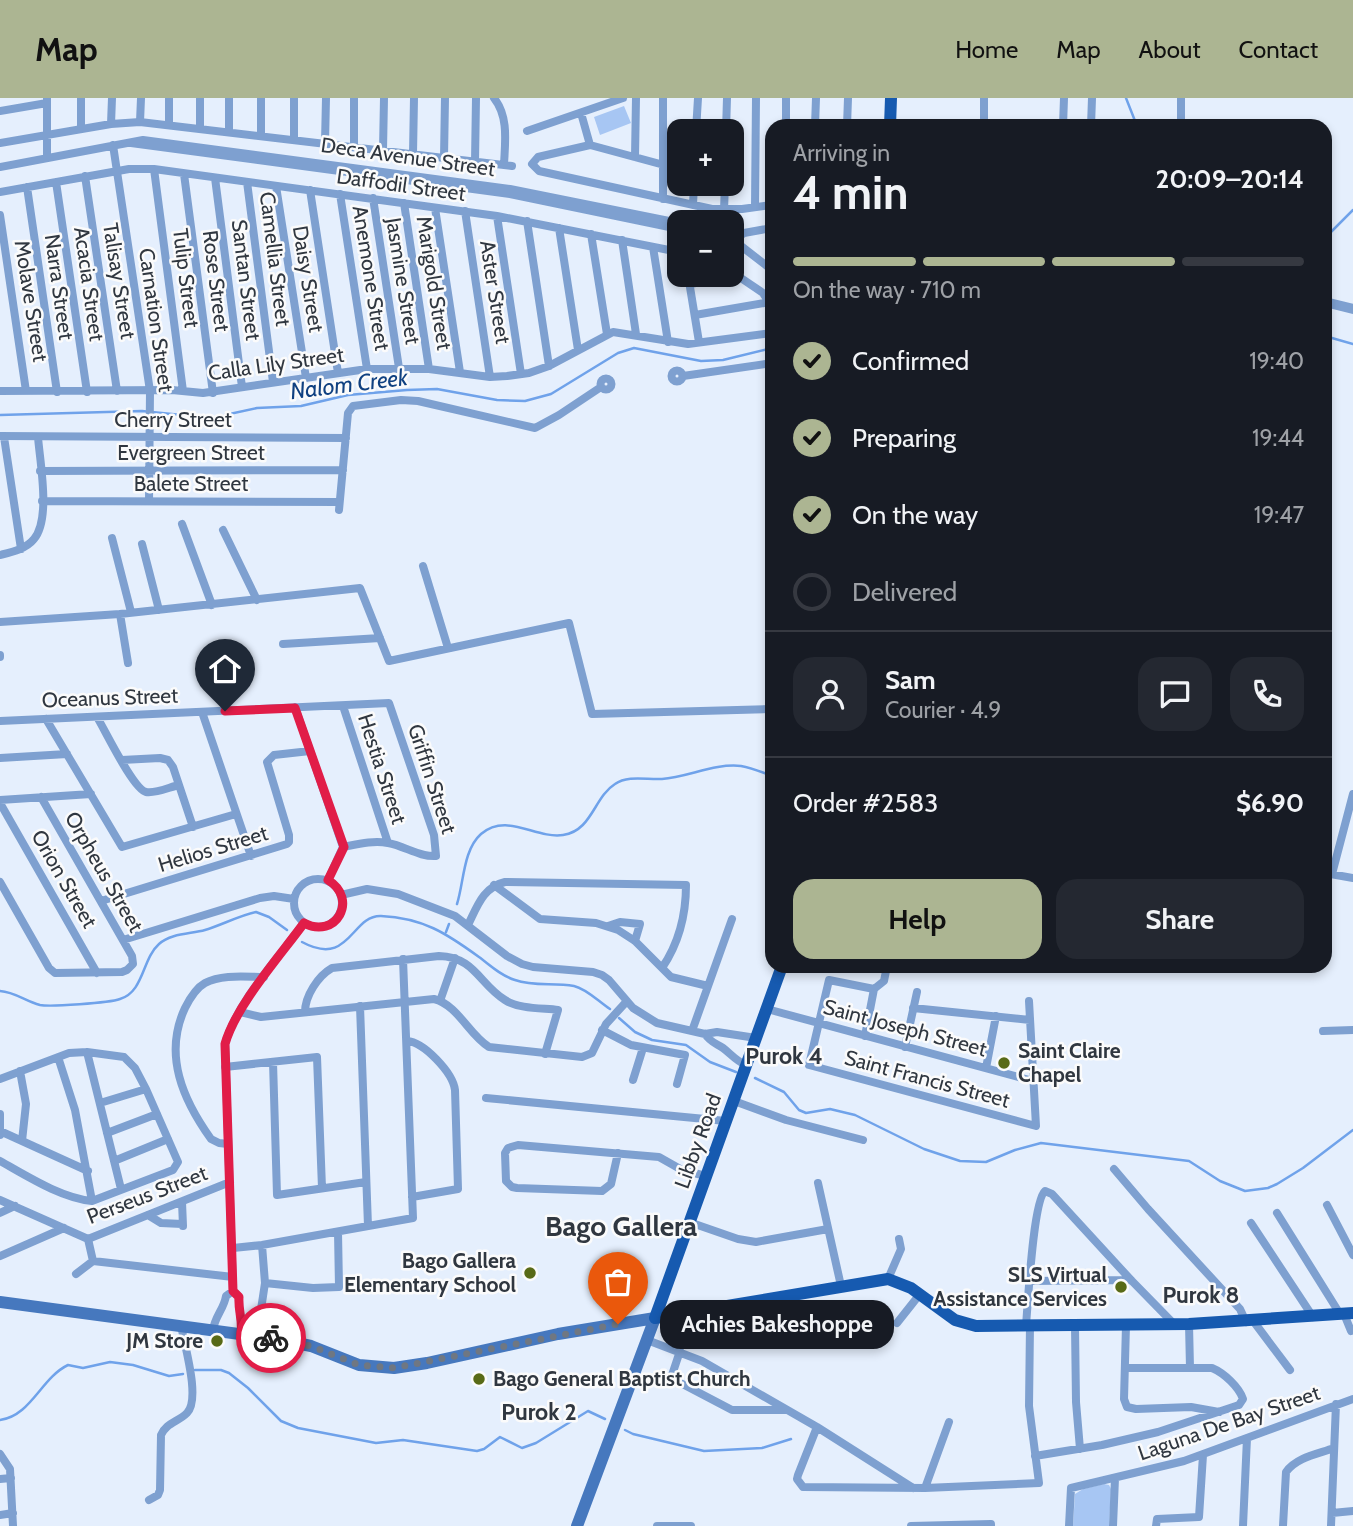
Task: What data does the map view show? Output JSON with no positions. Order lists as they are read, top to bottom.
{
  "streets": {
    "main road": ["Libby Road"],
    "street": [
      "Deca Avenue Street",
      "Daffodil Street",
      "Camellia Street",
      "Tulip Street",
      "Anemone Street",
      "Daisy Street",
      "Santan Street",
      "Talisay Street",
      "Rose Street",
      "Jasmine Street",
      "Marigold Street",
      "Acacia Street",
      "Narra Street",
      "Aster Street",
      "Molave Street",
      "Carnation Street",
      "Calla Lily Street",
      "Cherry Street",
      "Evergreen Street",
      "Balete Street",
      "Oceanus Street",
      "Hestia Street",
      "Griffin Street",
      "Helios Street",
      "Orpheus Street",
      "Orion Street",
      "Saint Joseph Street",
      "Saint Francis Street",
      "Perseus Street",
      "Laguna De Bay Street"
    ]
  },
  "crossings": [
    ["Deca Avenue Street", "Carnation Street"],
    ["Daffodil Street", "Camellia Street"],
    ["Daffodil Street", "Tulip Street"],
    ["Daffodil Street", "Anemone Street"],
    ["Daffodil Street", "Daisy Street"],
    ["Daffodil Street", "Santan Street"],
    ["Daffodil Street", "Talisay Street"],
    ["Daffodil Street", "Rose Street"],
    ["Daffodil Street", "Jasmine Street"],
    ["Daffodil Street", "Marigold Street"],
    ["Daffodil Street", "Acacia Street"],
    ["Daffodil Street", "Narra Street"],
    ["Daffodil Street", "Aster Street"],
    ["Daffodil Street", "Carnation Street"],
    ["Camellia Street", "Calla Lily Street"],
    ["Tulip Street", "Calla Lily Street"],
    ["Anemone Street", "Calla Lily Street"],
    ["Daisy Street", "Calla Lily Street"],
    ["Santan Street", "Calla Lily Street"],
    ["Talisay Street", "Calla Lily Street"],
    ["Rose Street", "Calla Lily Street"],
    ["Jasmine Street", "Calla Lily Street"],
    ["Marigold Street", "Calla Lily Street"],
    ["Acacia Street", "Calla Lily Street"],
    ["Narra Street", "Calla Lily Street"],
    ["Aster Street", "Calla Lily Street"],
    ["Molave Street", "Calla Lily Street"],
    ["Carnation Street", "Calla Lily Street"],
    ["Carnation Street", "Cherry Street"],
    ["Carnation Street", "Evergreen Street"],
    ["Carnation Street", "Balete Street"],
    ["Evergreen Street", "Balete Street"],
    ["Oceanus Street", "Hestia Street"],
    ["Oceanus Street", "Griffin Street"],
    ["Hestia Street", "Griffin Street"],
    ["Helios Street", "Orpheus Street"],
    ["Orpheus Street", "Orion Street"],
    ["Saint Joseph Street", "Saint Francis Street"],
    ["Saint Joseph Street", "Libby Road"]
  ],
  "districts": [
    "Purok 4",
    "Bago Gallera",
    "Purok 8",
    "Purok 2"
  ],
  "water": ["Nalom Creek"],
  "places": [
    "Saint Claire Chapel",
    "Bago Gallera Elementary School",
    "SLS Virtual Assistance Services",
    "Achies Bakeshoppe",
    "JM Store",
    "Bago General Baptist Church"
  ],
  "page": {
    "header": "Map",
    "nav": [
      "Home",
      "Map",
      "About",
      "Contact"
    ],
    "map_buttons": ["+", "−"],
    "heading": ["4 min", "Arriving in", "20:09–20:14"],
    "panel": [
      "Sam",
      "Courier · 4.9",
      "Order #2583",
      "$6.90"
    ],
    "bar": "On the way · 710 m",
    "list": [
      ["Confirmed", "19:40"],
      ["Preparing", "19:44"],
      ["On the way", "19:47"],
      "Delivered"
    ],
    "buttons": ["Help", "Share"],
    "bubble": "Achies Bakeshoppe"
  }
}
